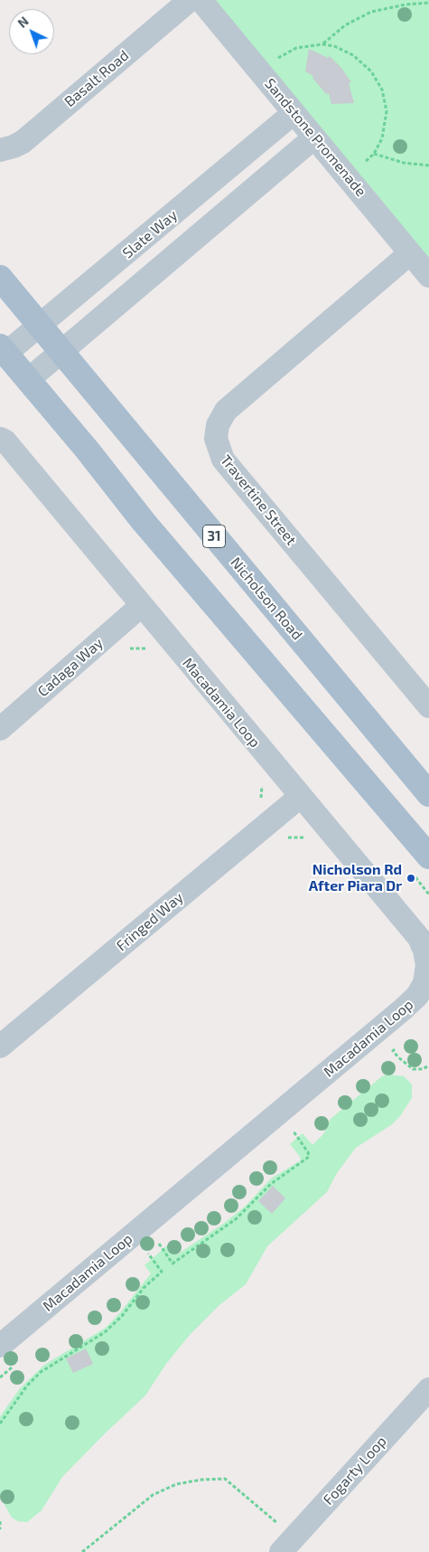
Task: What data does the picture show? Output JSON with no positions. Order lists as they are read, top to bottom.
{
  "streets": {
    "main road": ["31", "Nicholson Road"],
    "street": [
      "Basalt Road",
      "Sandstone Promenade",
      "Slate Way",
      "Travertine Street",
      "Cadaga Way",
      "Macadamia Loop",
      "Fringed Way",
      "Fogarty Loop"
    ]
  },
  "crossings": [
    ["Sandstone Promenade", "Slate Way"],
    ["Sandstone Promenade", "Travertine Street"],
    ["Slate Way", "Nicholson Road"],
    ["Cadaga Way", "Macadamia Loop"],
    ["Macadamia Loop", "Fringed Way"]
  ],
  "places": ["Nicholson Rd After Piara Dr"],
  "north": "top left"
}
